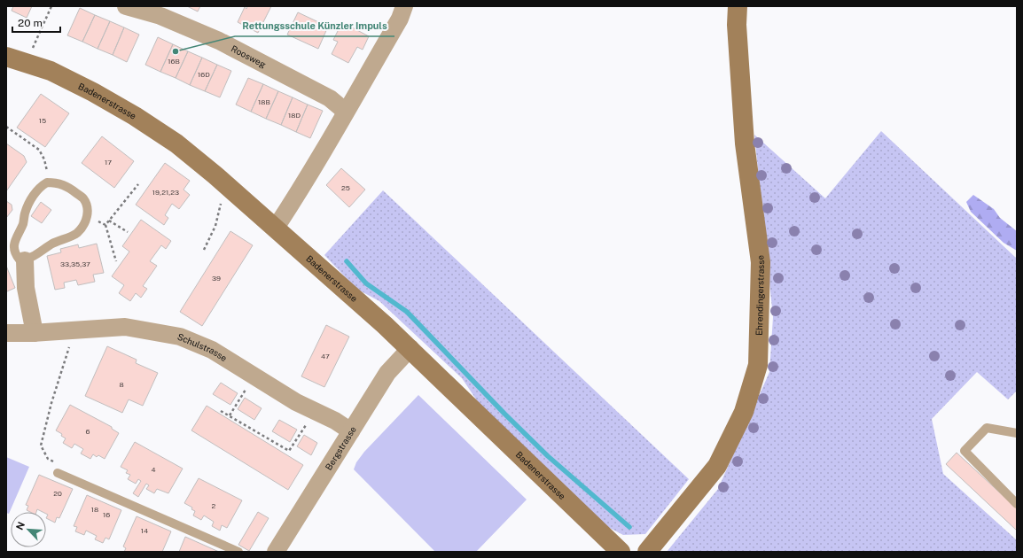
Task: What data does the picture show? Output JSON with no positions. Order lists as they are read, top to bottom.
{
  "streets": {
    "street": [
      "Roosweg",
      "Badenerstrasse",
      "Ehrendingerstrasse",
      "Schulstrasse",
      "Bergstrasse"
    ]
  },
  "crossings": [
    ["Badenerstrasse", "Bergstrasse"],
    ["Schulstrasse", "Bergstrasse"]
  ],
  "places": ["Rettungsschule Künzler Impuls"],
  "house_numbers": [
    "16B",
    "16D",
    "18B",
    "18D",
    "15",
    "17",
    "25",
    "19,21,23",
    "33,35,37",
    "39",
    "47",
    "8",
    "6",
    "4",
    "20",
    "2",
    "18",
    "16",
    "14"
  ],
  "scale_bar": "20 m",
  "north": "top left"
}
